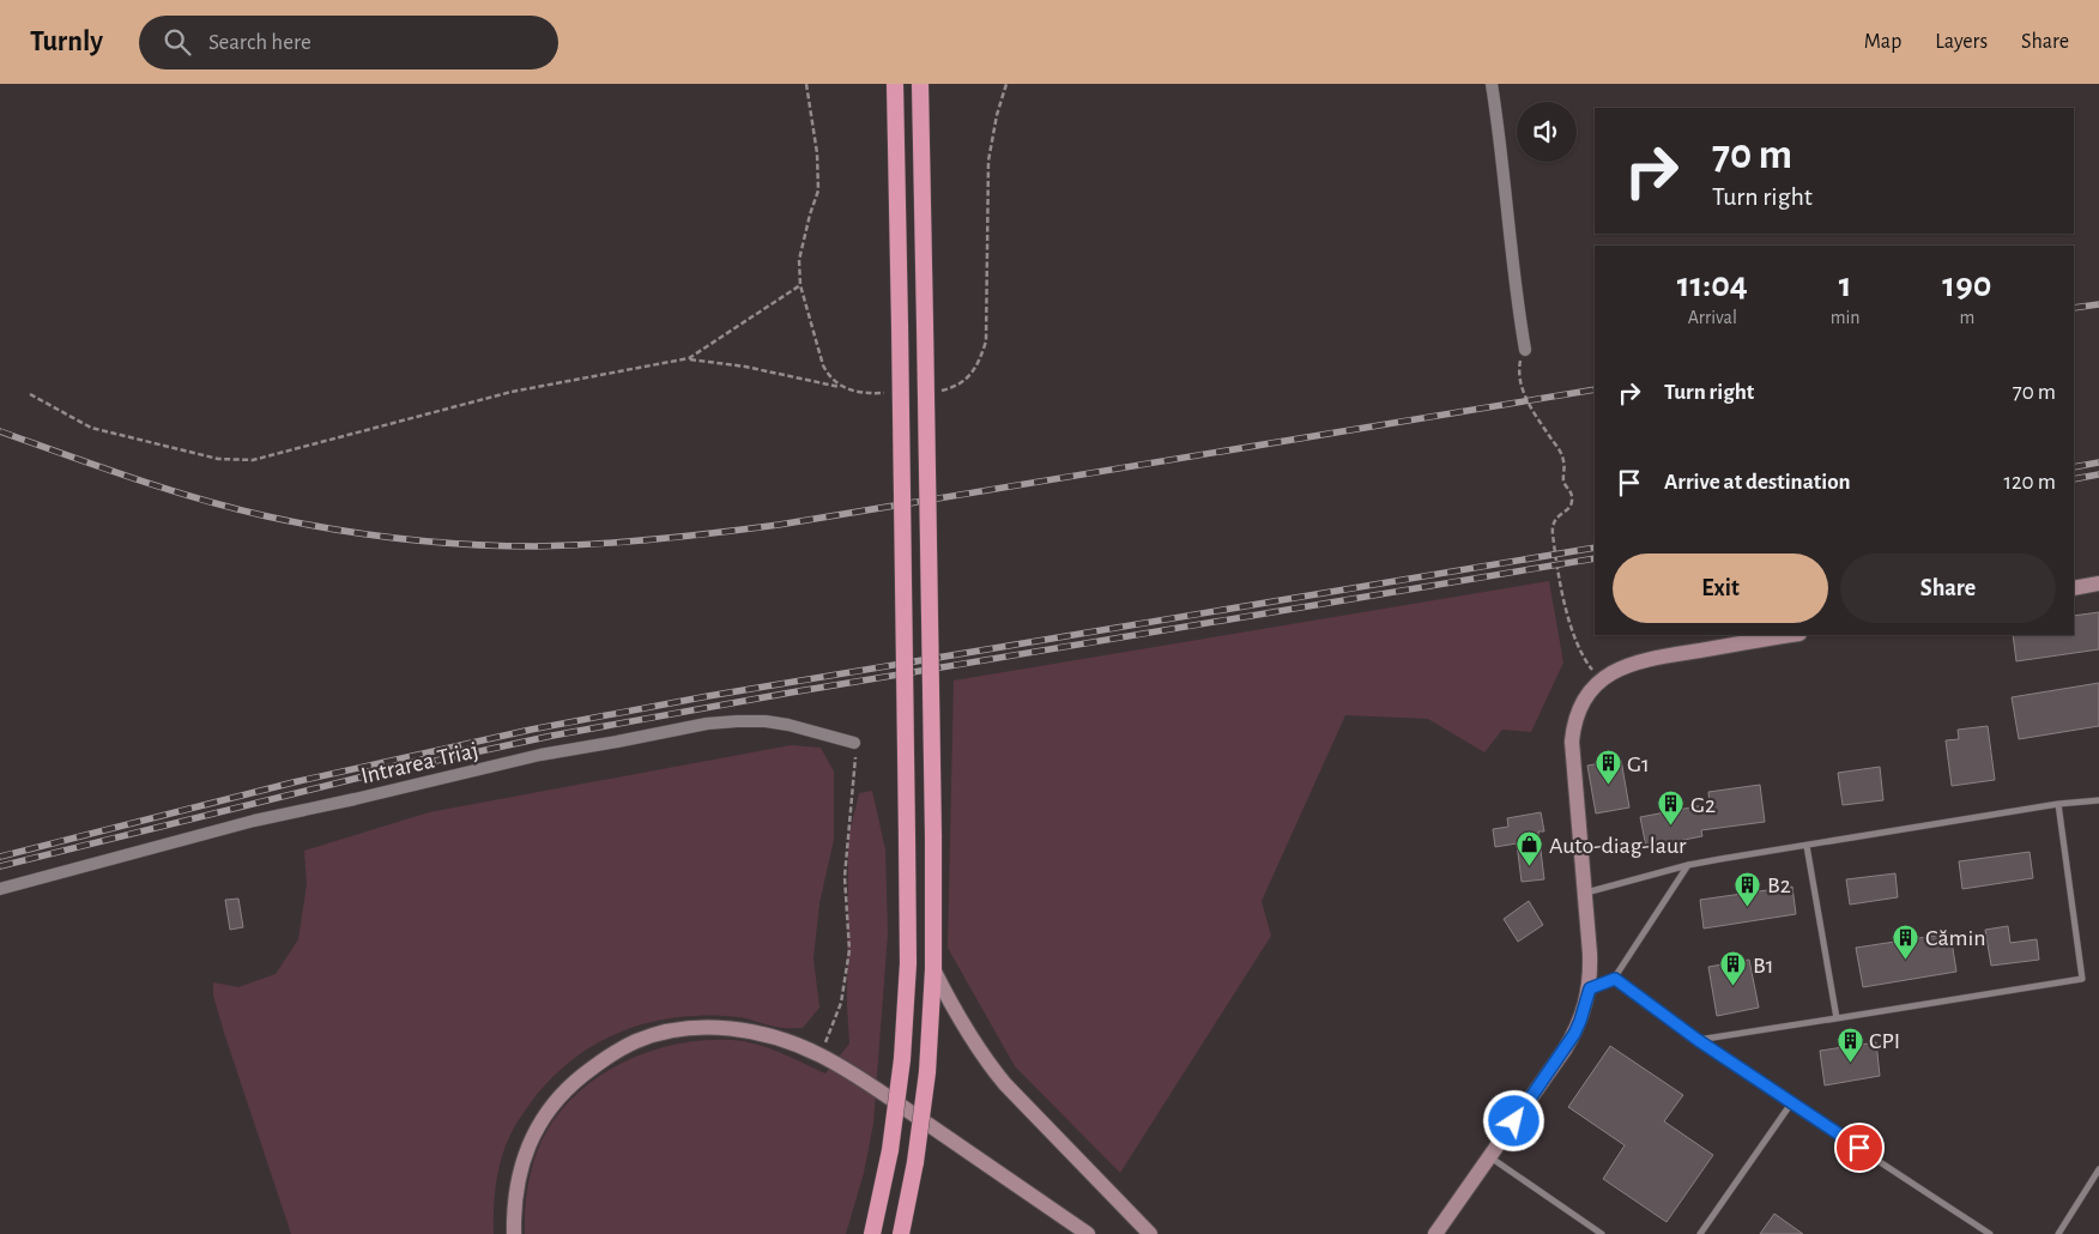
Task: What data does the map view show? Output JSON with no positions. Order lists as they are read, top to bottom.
{
  "streets": {
    "street": ["Intrarea Triaj"]
  },
  "places": {
    "building": [
      "G1",
      "G2",
      "B2",
      "Cămin",
      "B1",
      "CPI"
    ],
    "shop": ["Auto-diag-laur"]
  },
  "page": {
    "header": "Turnly",
    "search": "Search here",
    "nav": ["Map", "Layers", "Share"],
    "turn": ["70 m", "Turn right"],
    "eta": [
      "11:04",
      "Arrival",
      "1",
      "min",
      "190",
      "m"
    ],
    "list": [
      {
        "name": "Turn right",
        "value": "70 m"
      },
      {
        "name": "Arrive at destination",
        "value": "120 m"
      }
    ],
    "buttons": ["Exit", "Share"]
  }
}
